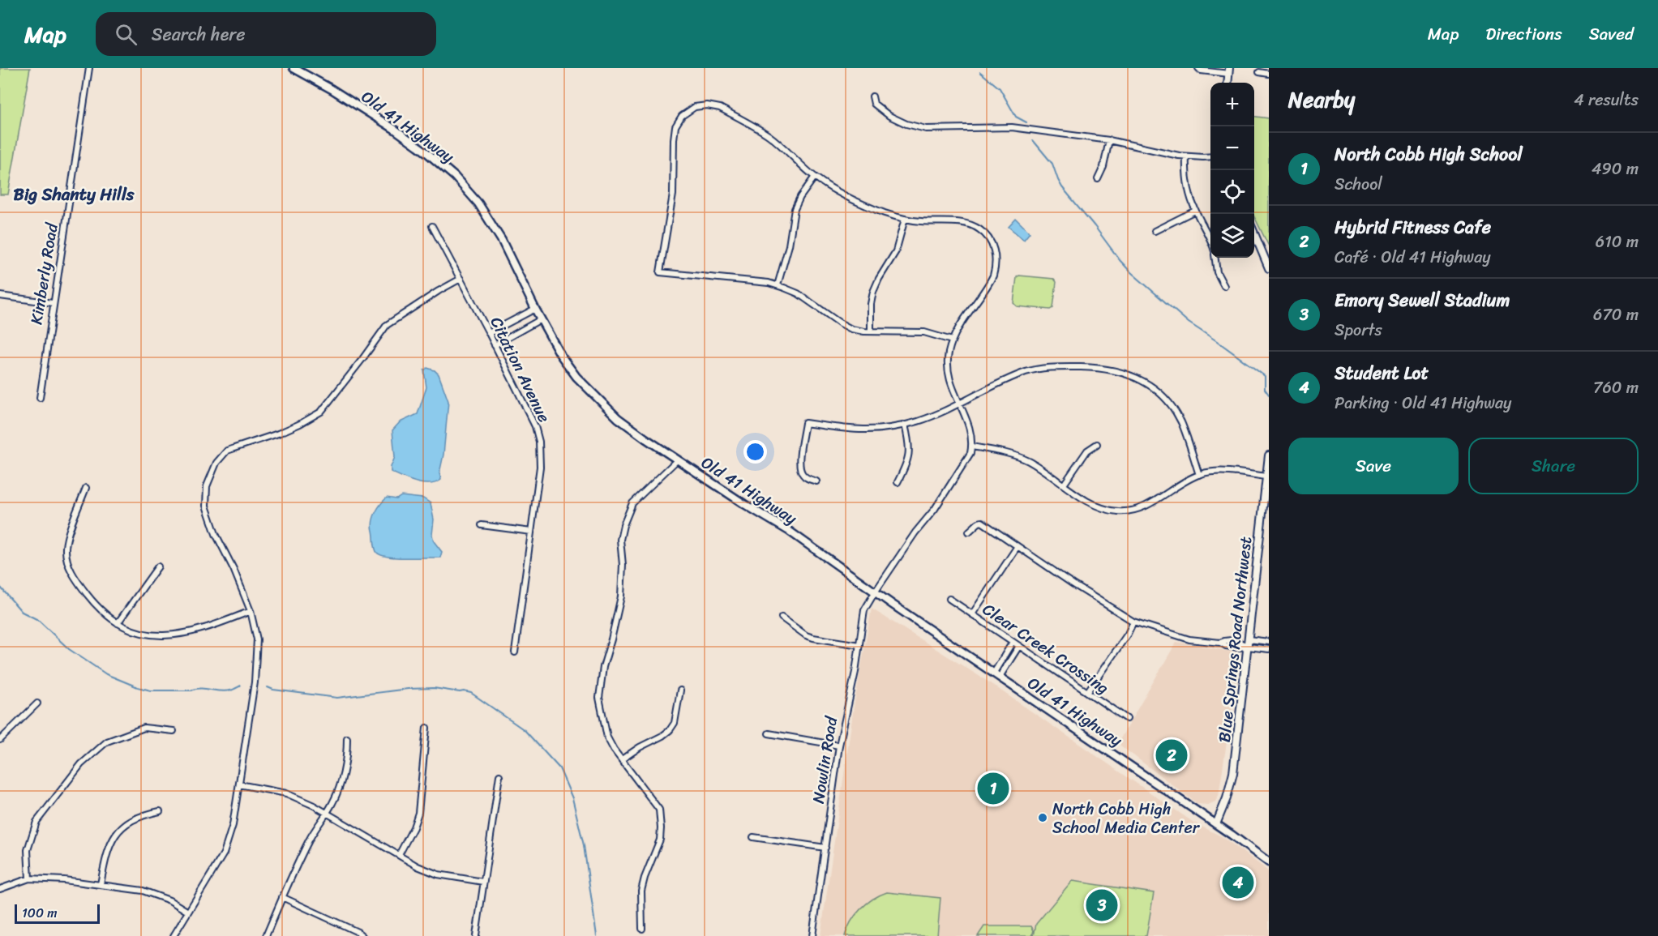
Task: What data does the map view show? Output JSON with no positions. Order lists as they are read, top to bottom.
{
  "streets": {
    "main road": ["Old 41 Highway"],
    "street": [
      "Kimberly Road",
      "Citation Avenue",
      "Blue Springs Road Northwest",
      "Clear Creek Crossing",
      "Nowlin Road"
    ]
  },
  "crossings": [
    ["Old 41 Highway", "Blue Springs Road Northwest"],
    ["Old 41 Highway", "Nowlin Road"]
  ],
  "districts": ["Big Shanty Hills"],
  "places": ["North Cobb High School Media Center"],
  "scale_bar": "100 m",
  "page": {
    "header": "Map",
    "search": "Search here",
    "nav": ["Map", "Directions", "Saved"],
    "heading": ["Nearby", "4 results"],
    "map_buttons": ["+", "−"],
    "list": [
      {
        "mark": "1",
        "name": "North Cobb High School",
        "note": "School",
        "value": "490 m"
      },
      {
        "mark": "2",
        "name": "Hybrid Fitness Cafe",
        "note": "Café · Old 41 Highway",
        "value": "610 m"
      },
      {
        "mark": "3",
        "name": "Emory Sewell Stadium",
        "note": "Sports",
        "value": "670 m"
      },
      {
        "mark": "4",
        "name": "Student Lot",
        "note": "Parking · Old 41 Highway",
        "value": "760 m"
      }
    ],
    "buttons": ["Save", "Share"],
    "pins": [
      "2",
      "1",
      "4",
      "3"
    ],
    "scale": "100 m"
  }
}
